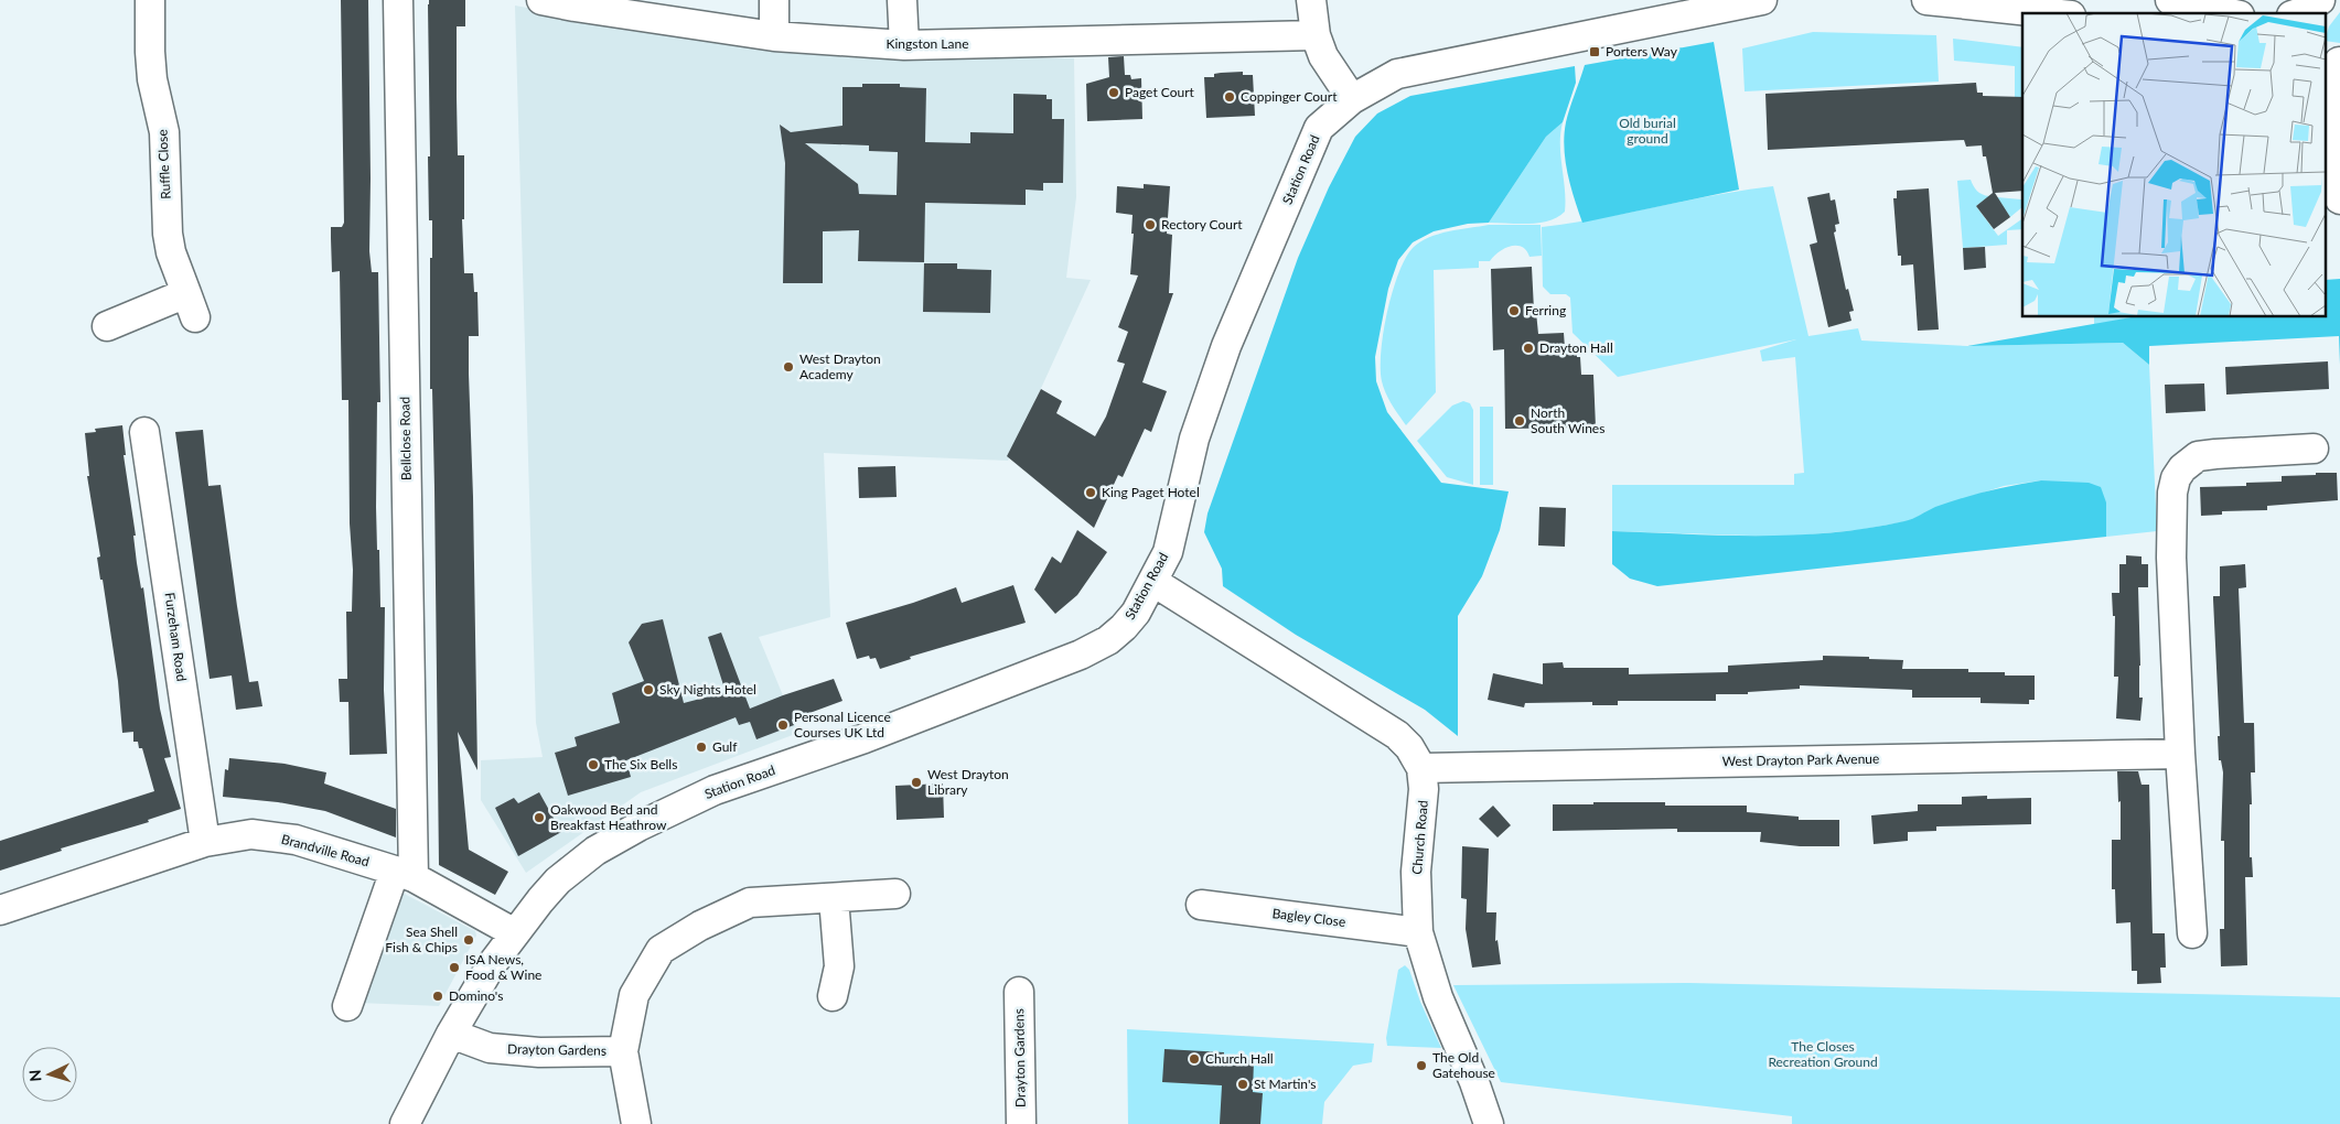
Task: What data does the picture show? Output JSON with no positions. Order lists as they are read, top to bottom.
{
  "streets": {
    "street": [
      "Kingston Lane",
      "Ruffle Close",
      "Station Road",
      "Bellclose Road",
      "Furzeham Road",
      "West Drayton Park Avenue",
      "Church Road",
      "Brandville Road",
      "Bagley Close",
      "Drayton Gardens"
    ]
  },
  "crossings": [
    ["Station Road", "Church Road"],
    ["Station Road", "Brandville Road"],
    ["Station Road", "Drayton Gardens"],
    ["Bellclose Road", "Brandville Road"],
    ["Furzeham Road", "Brandville Road"],
    ["West Drayton Park Avenue", "Church Road"],
    ["Church Road", "Bagley Close"]
  ],
  "parks": ["Old burial ground", "The Closes Recreation Ground"],
  "places": {
    "transit": ["Porters Way"],
    "other": [
      "Paget Court",
      "Coppinger Court",
      "Rectory Court",
      "Ferring",
      "Drayton Hall",
      "West Drayton Academy",
      "North South Wines",
      "King Paget Hotel",
      "Sky Nights Hotel",
      "Personal Licence Courses UK Ltd",
      "Gulf",
      "The Six Bells",
      "West Drayton Library",
      "Oakwood Bed and Breakfast Heathrow",
      "Sea Shell Fish & Chips",
      "ISA News, Food & Wine",
      "Domino's",
      "Church Hall",
      "The Old Gatehouse",
      "St Martin's"
    ]
  },
  "north": "left"
}
